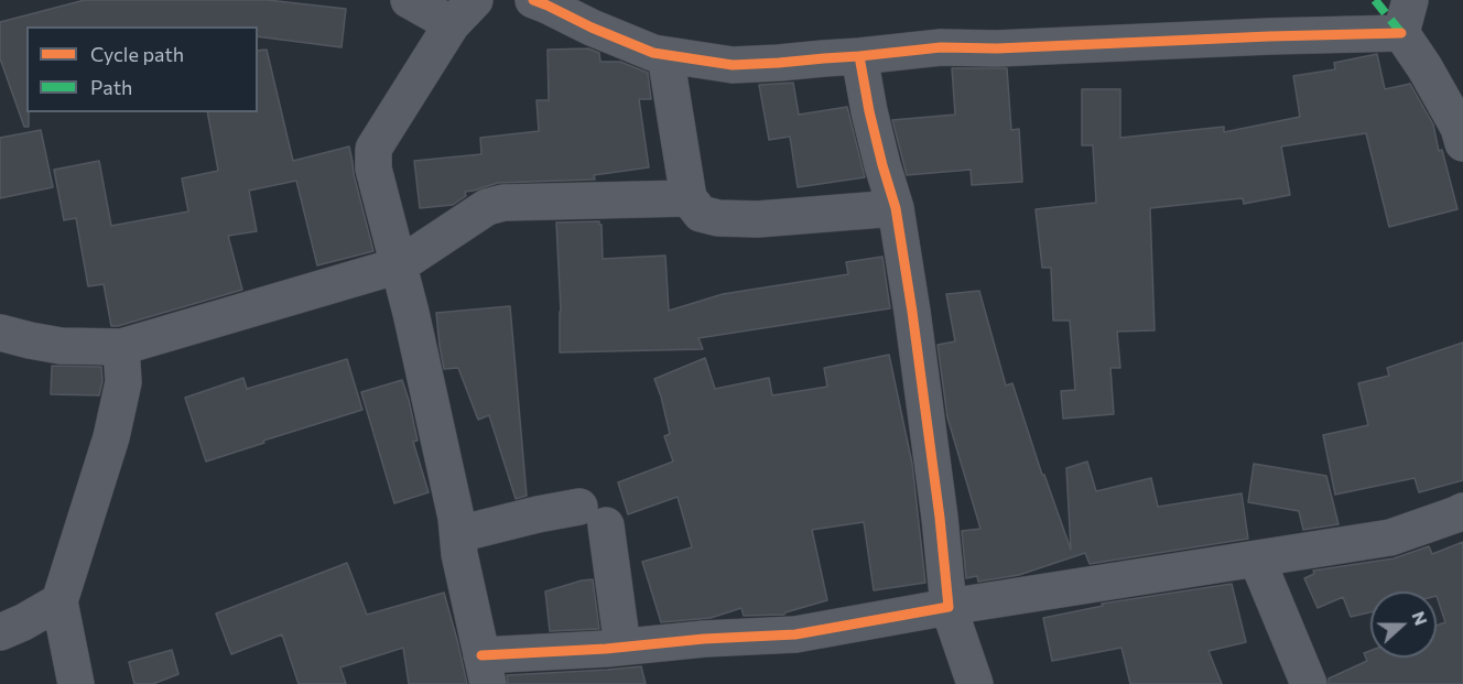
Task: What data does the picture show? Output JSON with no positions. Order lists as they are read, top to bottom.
{
  "legend": ["Cycle path", "Path"],
  "north": "right"
}
